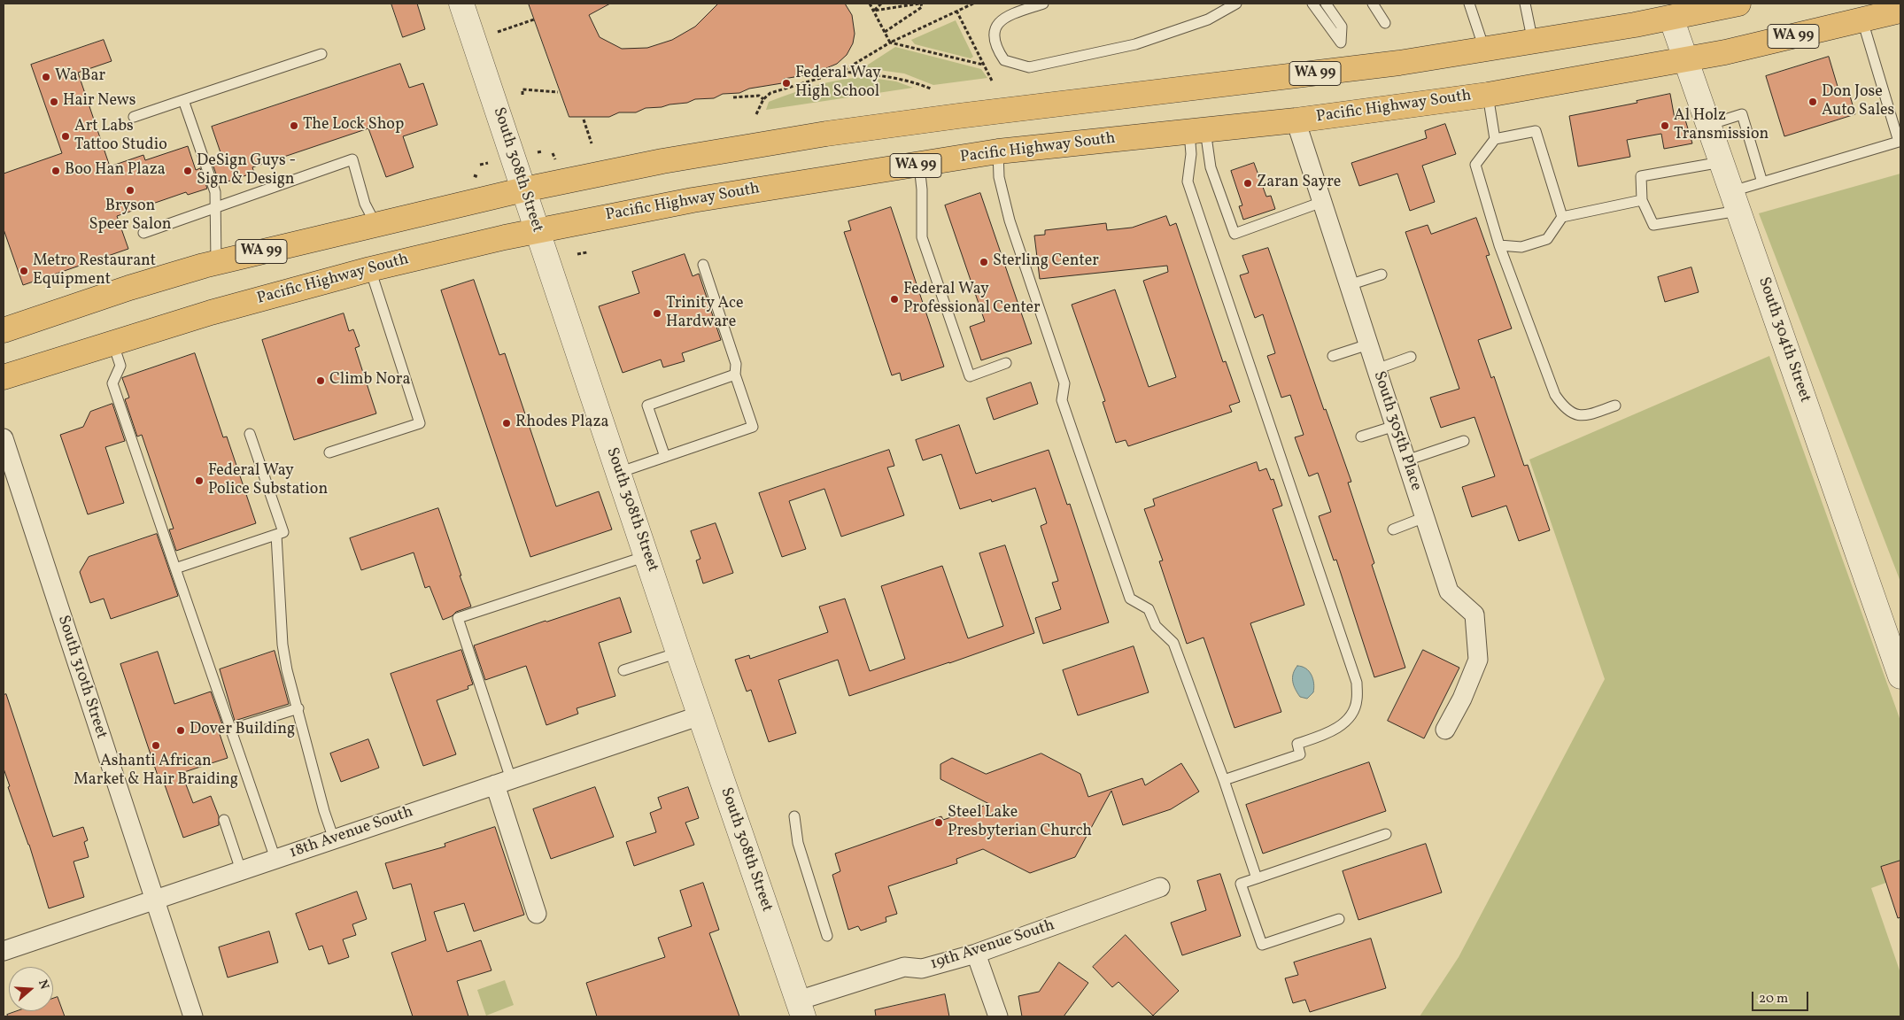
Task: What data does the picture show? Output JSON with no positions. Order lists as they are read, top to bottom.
{
  "streets": {
    "main road": ["WA 99", "Pacific Highway South"],
    "street": [
      "South 308th Street",
      "South 304th Street",
      "South 305th Place",
      "South 310th Street",
      "18th Avenue South",
      "19th Avenue South"
    ]
  },
  "crossings": [
    ["WA 99", "South 308th Street"],
    ["WA 99", "South 304th Street"],
    ["Pacific Highway South", "South 308th Street"],
    ["Pacific Highway South", "South 304th Street"],
    ["Pacific Highway South", "South 305th Place"],
    ["South 308th Street", "18th Avenue South"],
    ["South 308th Street", "19th Avenue South"],
    ["South 310th Street", "18th Avenue South"]
  ],
  "places": [
    "Wa Bar",
    "Federal Way High School",
    "Hair News",
    "Don Jose Auto Sales",
    "The Lock Shop",
    "Al Holz Transmission",
    "Art Labs Tattoo Studio",
    "Boo Han Plaza",
    "DeSign Guys - Sign & Design",
    "Zaran Sayre",
    "Bryson Speer Salon",
    "Sterling Center",
    "Metro Restaurant Equipment",
    "Federal Way Professional Center",
    "Trinity Ace Hardware",
    "Climb Nora",
    "Rhodes Plaza",
    "Federal Way Police Substation",
    "Dover Building",
    "Ashanti African Market & Hair Braiding",
    "Steel Lake Presbyterian Church"
  ],
  "scale_bar": "20 m",
  "north": "right"
}
